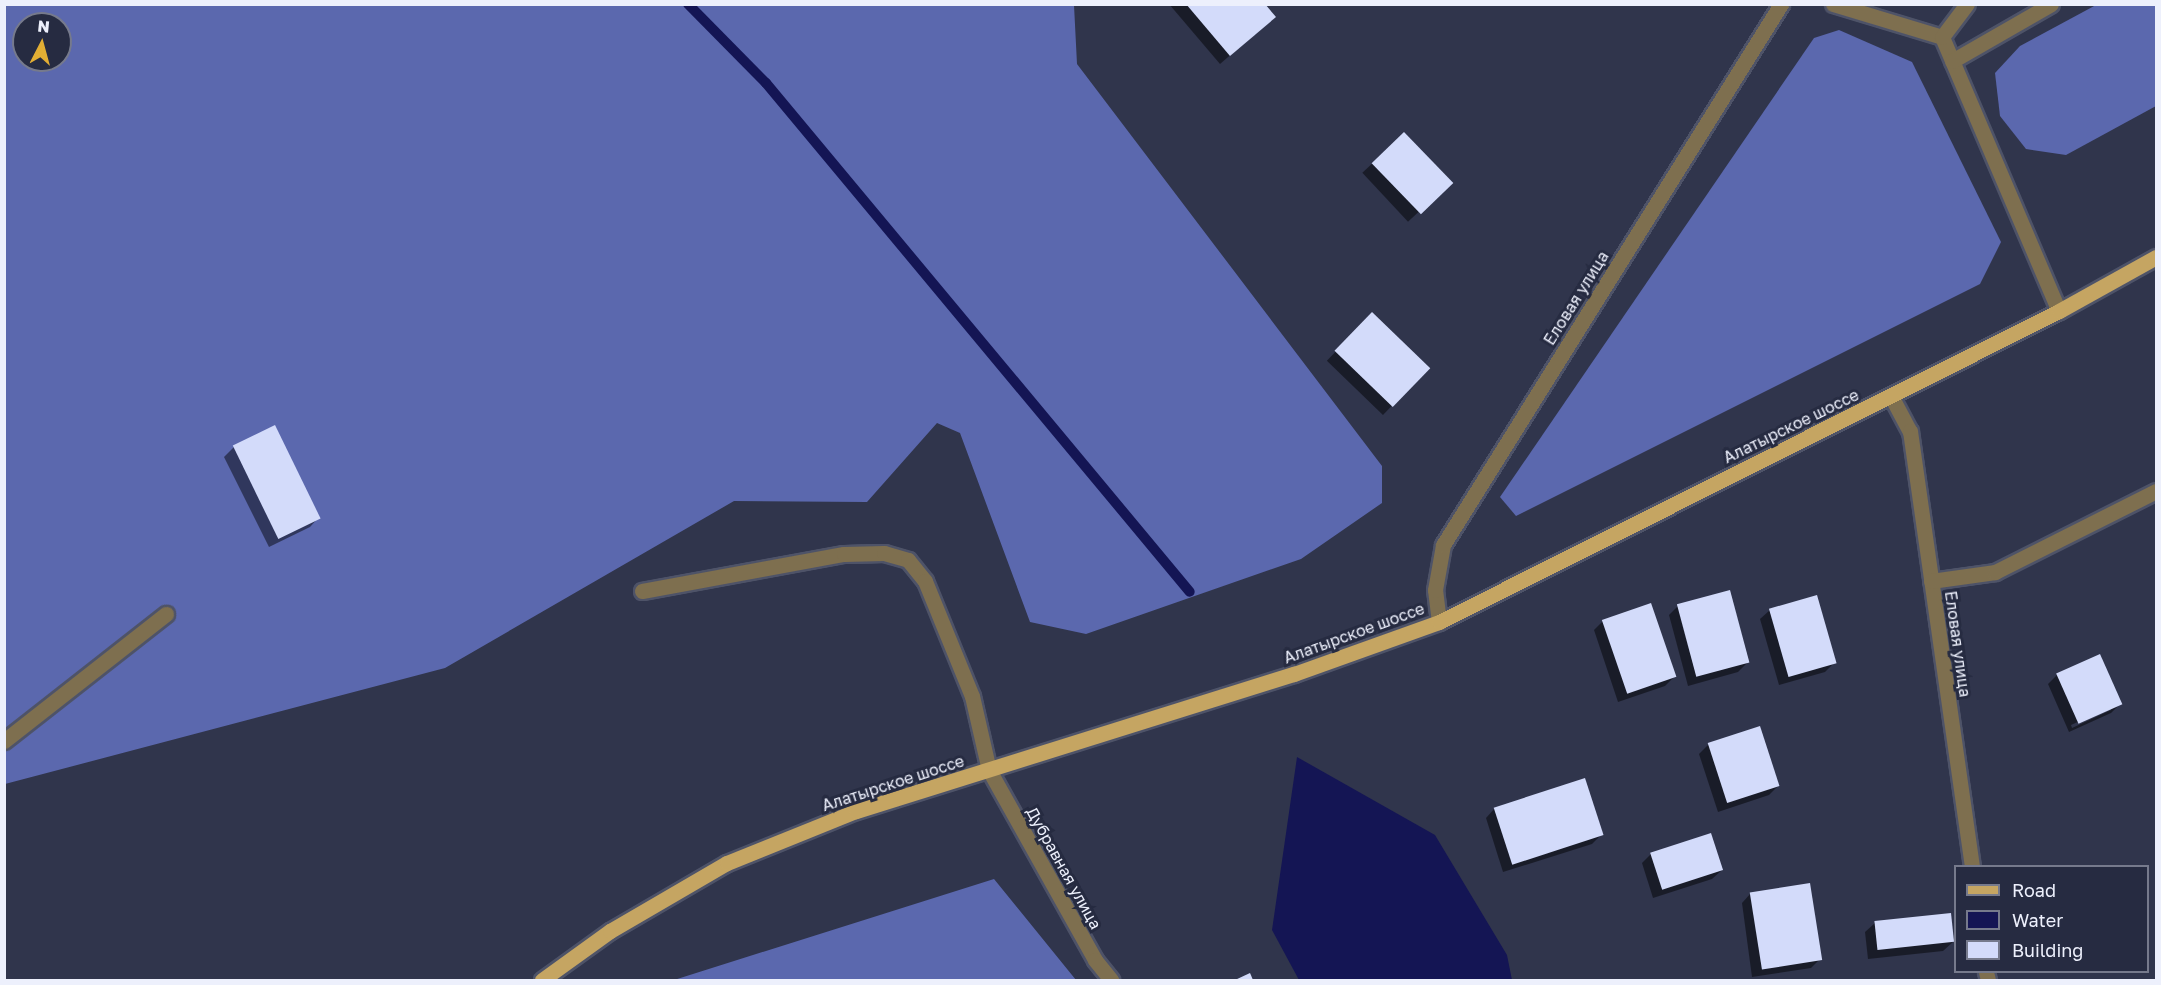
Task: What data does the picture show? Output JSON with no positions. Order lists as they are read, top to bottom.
{
  "streets": {
    "main road": ["Алатырское шоссе"],
    "street": ["Еловая улица", "Дубравная улица"]
  },
  "crossings": [
    ["Еловая улица", "Алатырское шоссе"],
    ["Алатырское шоссе", "Дубравная улица"]
  ],
  "legend": ["Road", "Water", "Building"],
  "north": "top"
}
